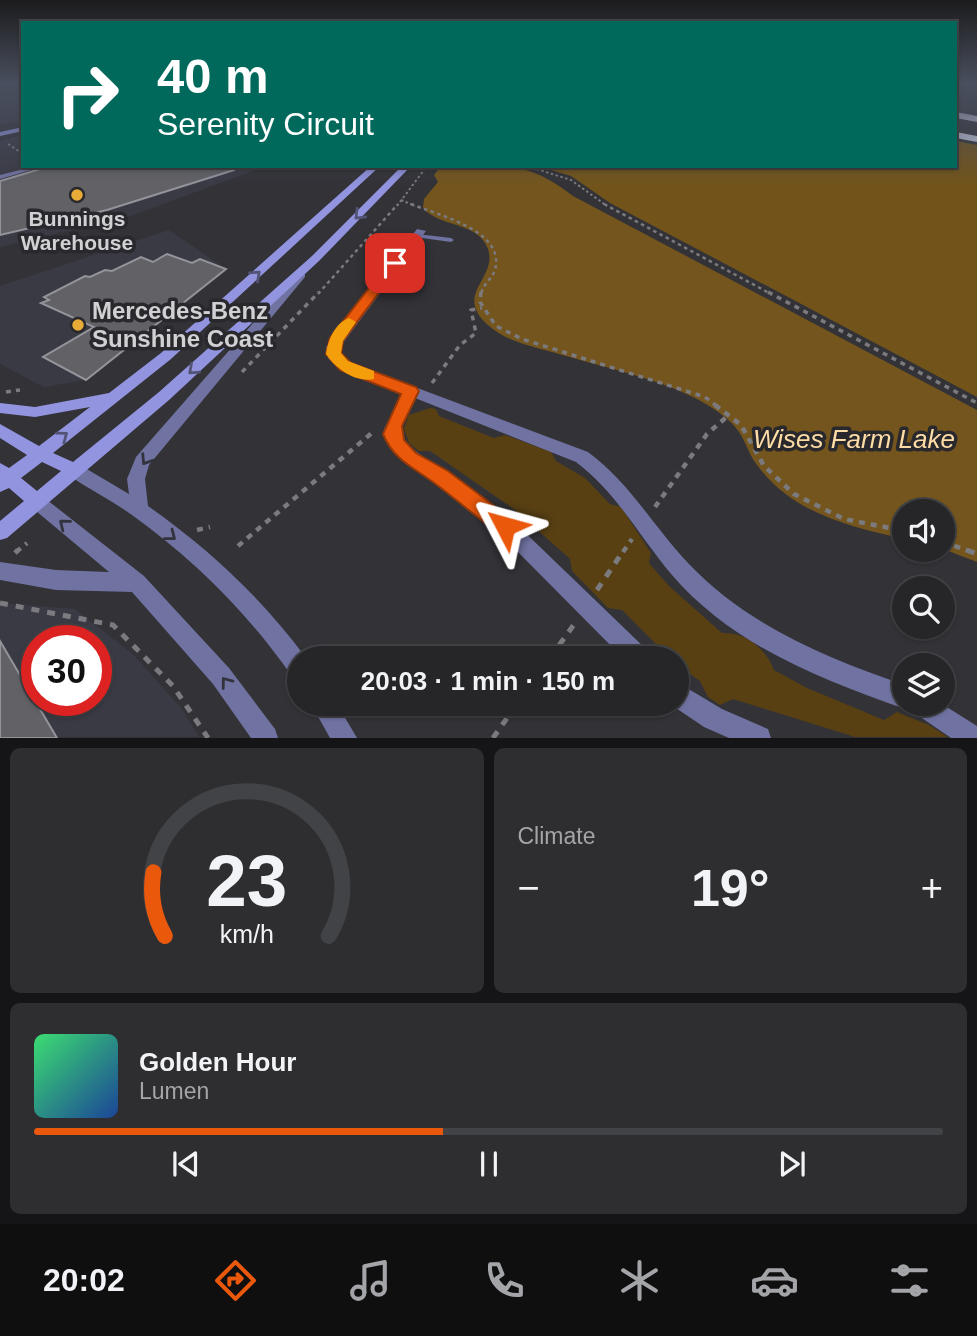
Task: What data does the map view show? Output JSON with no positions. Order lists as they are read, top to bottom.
{
  "water": ["Wises Farm Lake"],
  "places": ["Bunnings Warehouse", "Mercedes-Benz Sunshine Coast"],
  "page": {
    "turn": ["40 m", "Serenity Circuit"],
    "limit": "30",
    "trip": "20:03 · 1 min · 150 m",
    "tile": "Climate",
    "heat": ["−", "19°", "+"],
    "song": ["Golden Hour", "Lumen"],
    "tabs": "20:02",
    "gauge": ["23", "km/h"]
  }
}
